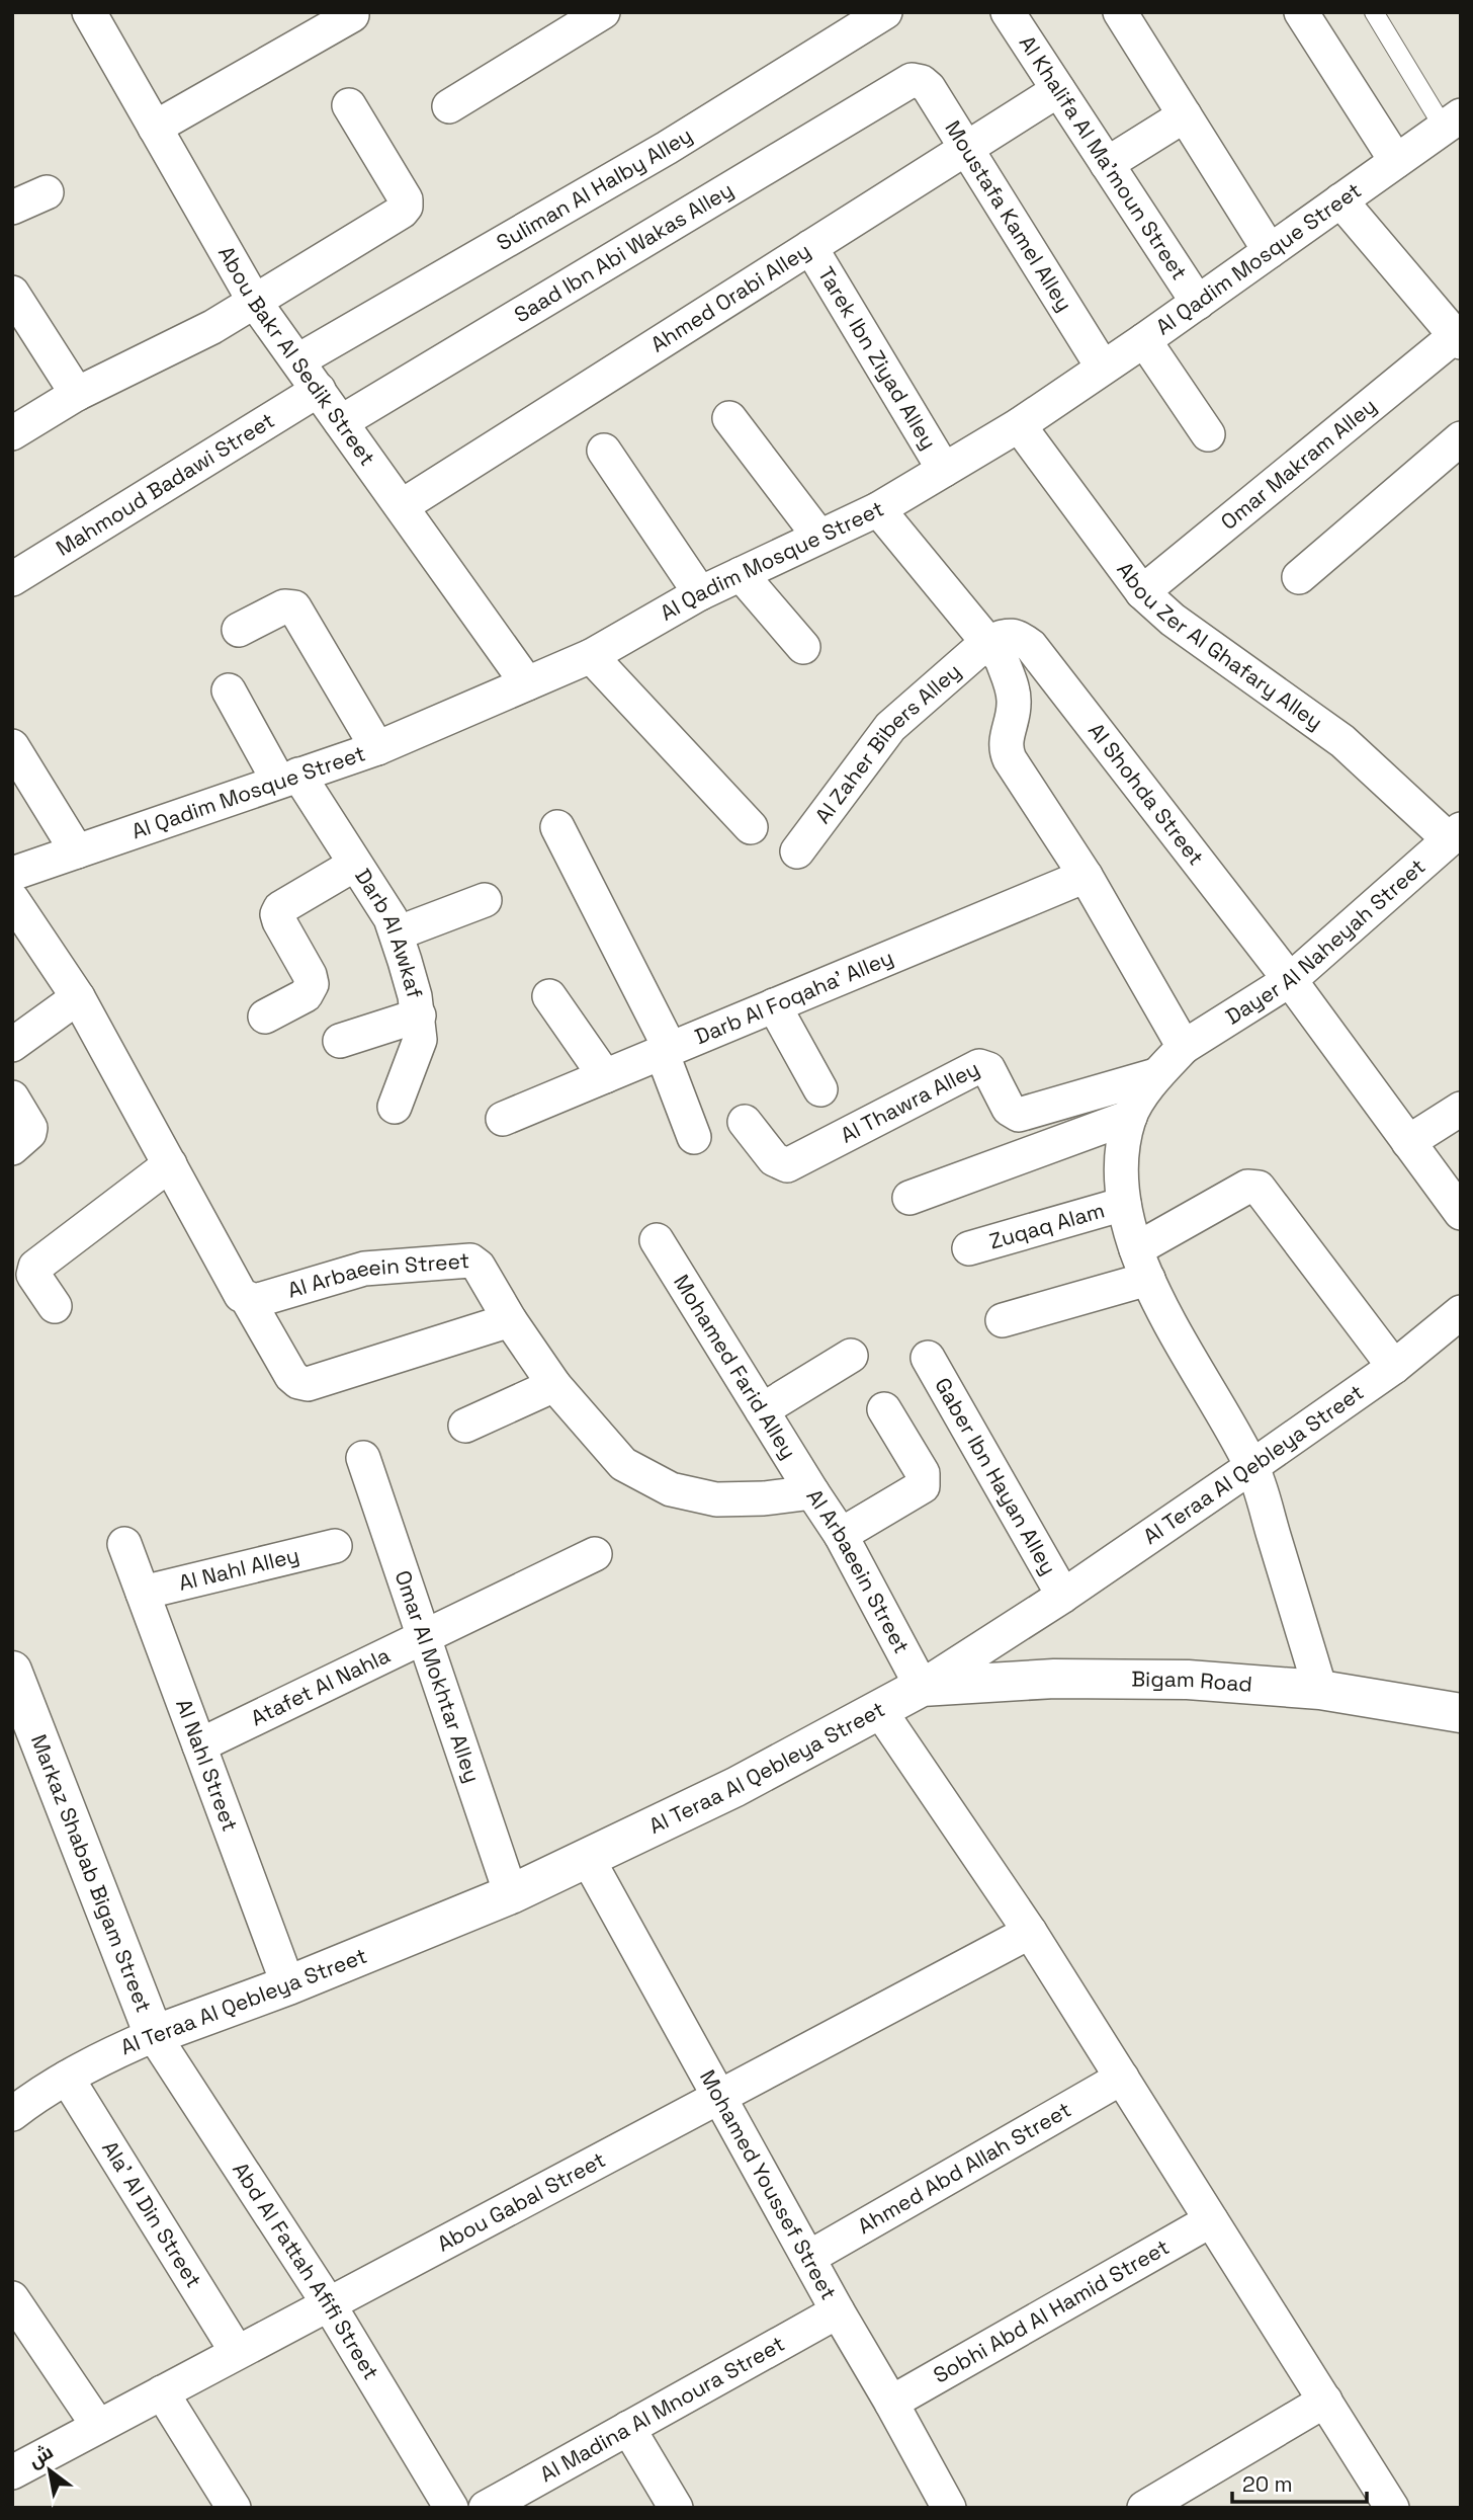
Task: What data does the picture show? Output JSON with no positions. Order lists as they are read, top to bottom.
{
  "streets": {
    "main road": ["Al Teraa Al Qebleya Street", "Bigam Road", "Markaz Shabab Bigam Street"],
    "street": [
      "Al Khalifa Al Ma'moun Street",
      "Suliman Al Halby Alley",
      "Moustafa Kamel Alley",
      "Saad Ibn Abi Wakas Alley",
      "Al Qadim Mosque Street",
      "Ahmed Orabi Alley",
      "Abou Bakr Al Sedik Street",
      "Tarek Ibn Ziyad Alley",
      "Omar Makram Alley",
      "Mahmoud Badawi Street",
      "Abou Zer Al Ghafary Alley",
      "Al Zaher Bibers Alley",
      "Al Shohda Street",
      "Darb Al Awkaf",
      "Dayer Al Naheyah Street",
      "Darb Al Foqaha' Alley",
      "Al Thawra Alley",
      "Zuqaq Alam",
      "Al Arbaeein Street",
      "Mohamed Farid Alley",
      "Gaber Ibn Hayan Alley",
      "Al Nahl Alley",
      "Omar Al Mokhtar Alley",
      "Atafet Al Nahla",
      "Al Nahl Street",
      "Ahmed Abd Allah Street",
      "Mohamed Youssef Street",
      "Abou Gabal Street",
      "Ala' Al Din Street",
      "Abd Al Fattah Afifi Street",
      "Sobhi Abd Al Hamid Street",
      "Al Madina Al Mnoura Street"
    ]
  },
  "crossings": [
    ["Al Khalifa Al Ma'moun Street", "Al Qadim Mosque Street"],
    ["Al Khalifa Al Ma'moun Street", "Ahmed Orabi Alley"],
    ["Suliman Al Halby Alley", "Abou Bakr Al Sedik Street"],
    ["Moustafa Kamel Alley", "Saad Ibn Abi Wakas Alley"],
    ["Moustafa Kamel Alley", "Al Qadim Mosque Street"],
    ["Moustafa Kamel Alley", "Ahmed Orabi Alley"],
    ["Saad Ibn Abi Wakas Alley", "Abou Bakr Al Sedik Street"],
    ["Al Qadim Mosque Street", "Abou Bakr Al Sedik Street"],
    ["Al Qadim Mosque Street", "Tarek Ibn Ziyad Alley"],
    ["Al Qadim Mosque Street", "Abou Zer Al Ghafary Alley"],
    ["Al Qadim Mosque Street", "Darb Al Awkaf"],
    ["Ahmed Orabi Alley", "Abou Bakr Al Sedik Street"],
    ["Ahmed Orabi Alley", "Tarek Ibn Ziyad Alley"],
    ["Abou Bakr Al Sedik Street", "Mahmoud Badawi Street"],
    ["Omar Makram Alley", "Abou Zer Al Ghafary Alley"],
    ["Abou Zer Al Ghafary Alley", "Dayer Al Naheyah Street"],
    ["Al Zaher Bibers Alley", "Al Shohda Street"],
    ["Al Shohda Street", "Dayer Al Naheyah Street"],
    ["Dayer Al Naheyah Street", "Al Thawra Alley"],
    ["Dayer Al Naheyah Street", "Zuqaq Alam"],
    ["Dayer Al Naheyah Street", "Al Teraa Al Qebleya Street"],
    ["Dayer Al Naheyah Street", "Bigam Road"],
    ["Al Arbaeein Street", "Mohamed Farid Alley"],
    ["Al Arbaeein Street", "Al Teraa Al Qebleya Street"],
    ["Al Arbaeein Street", "Bigam Road"],
    ["Al Teraa Al Qebleya Street", "Gaber Ibn Hayan Alley"],
    ["Al Teraa Al Qebleya Street", "Omar Al Mokhtar Alley"],
    ["Al Teraa Al Qebleya Street", "Bigam Road"],
    ["Al Teraa Al Qebleya Street", "Al Nahl Street"],
    ["Al Teraa Al Qebleya Street", "Markaz Shabab Bigam Street"],
    ["Al Teraa Al Qebleya Street", "Mohamed Youssef Street"],
    ["Al Teraa Al Qebleya Street", "Ala' Al Din Street"],
    ["Al Teraa Al Qebleya Street", "Abd Al Fattah Afifi Street"],
    ["Al Nahl Alley", "Al Nahl Street"],
    ["Omar Al Mokhtar Alley", "Atafet Al Nahla"],
    ["Atafet Al Nahla", "Al Nahl Street"],
    ["Markaz Shabab Bigam Street", "Abd Al Fattah Afifi Street"],
    ["Ahmed Abd Allah Street", "Mohamed Youssef Street"],
    ["Mohamed Youssef Street", "Abou Gabal Street"],
    ["Mohamed Youssef Street", "Sobhi Abd Al Hamid Street"],
    ["Mohamed Youssef Street", "Al Madina Al Mnoura Street"],
    ["Abou Gabal Street", "Ala' Al Din Street"],
    ["Abou Gabal Street", "Abd Al Fattah Afifi Street"]
  ],
  "scale_bar": "20 m",
  "north": "top left"
}
